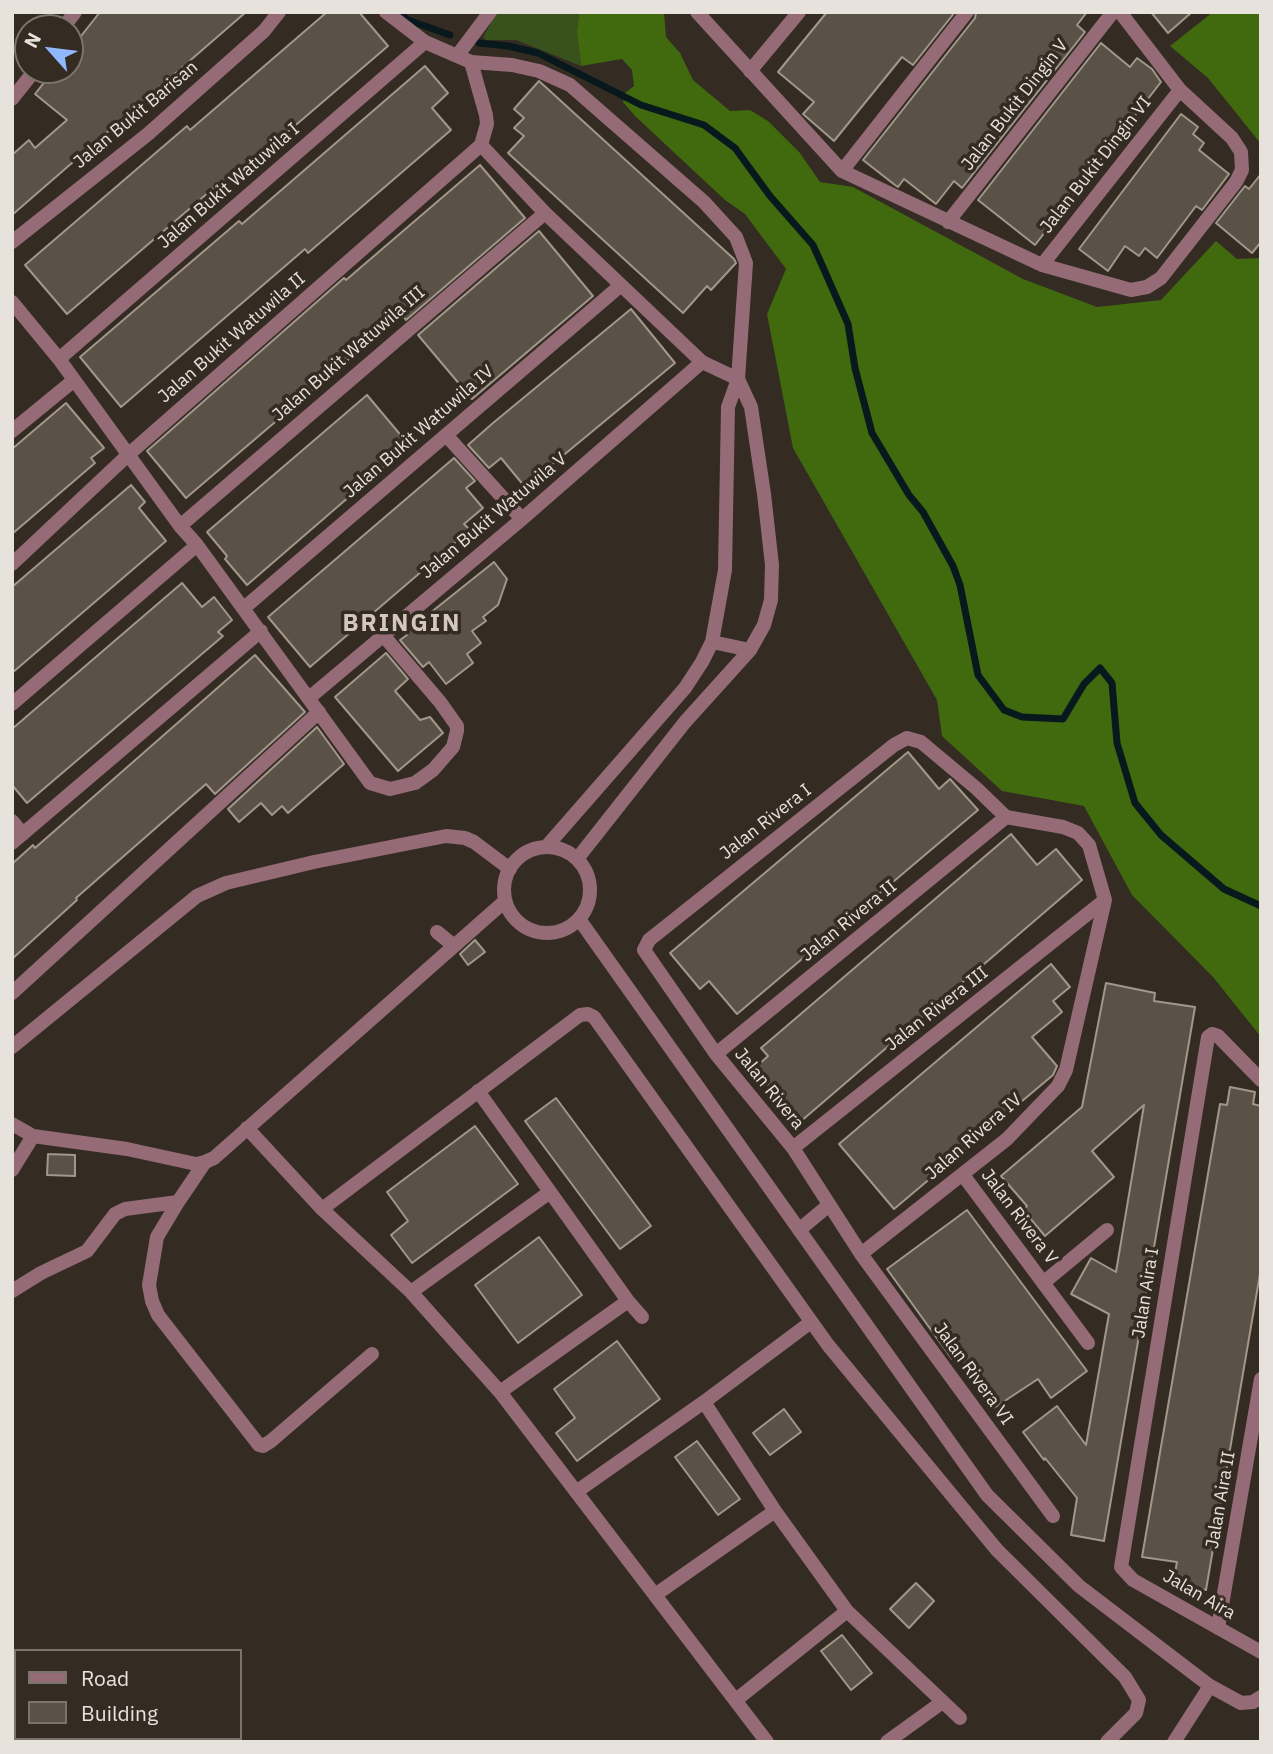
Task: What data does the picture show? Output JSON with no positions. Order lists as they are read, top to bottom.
{
  "streets": {
    "street": [
      "Jalan Bukit Dingin V",
      "Jalan Bukit Barisan",
      "Jalan Bukit Dingin VI",
      "Jalan Bukit Watuwila I",
      "Jalan Bukit Watuwila II",
      "Jalan Bukit Watuwila III",
      "Jalan Bukit Watuwila IV",
      "Jalan Bukit Watuwila V",
      "Jalan Rivera I",
      "Jalan Rivera II",
      "Jalan Rivera III",
      "Jalan Rivera",
      "Jalan Rivera IV",
      "Jalan Rivera V",
      "Jalan Aira I",
      "Jalan Rivera VI",
      "Jalan Aira II",
      "Jalan Aira"
    ]
  },
  "crossings": [
    ["Jalan Rivera I", "Jalan Rivera II"],
    ["Jalan Rivera I", "Jalan Rivera"],
    ["Jalan Rivera II", "Jalan Rivera"],
    ["Jalan Rivera III", "Jalan Rivera"],
    ["Jalan Rivera III", "Jalan Rivera IV"],
    ["Jalan Rivera", "Jalan Rivera IV"],
    ["Jalan Rivera", "Jalan Rivera VI"],
    ["Jalan Rivera IV", "Jalan Rivera V"],
    ["Jalan Rivera IV", "Jalan Rivera VI"],
    ["Jalan Aira I", "Jalan Aira"],
    ["Jalan Aira II", "Jalan Aira"]
  ],
  "districts": ["BRINGIN"],
  "legend": ["Road", "Building"],
  "north": "top left"
}
